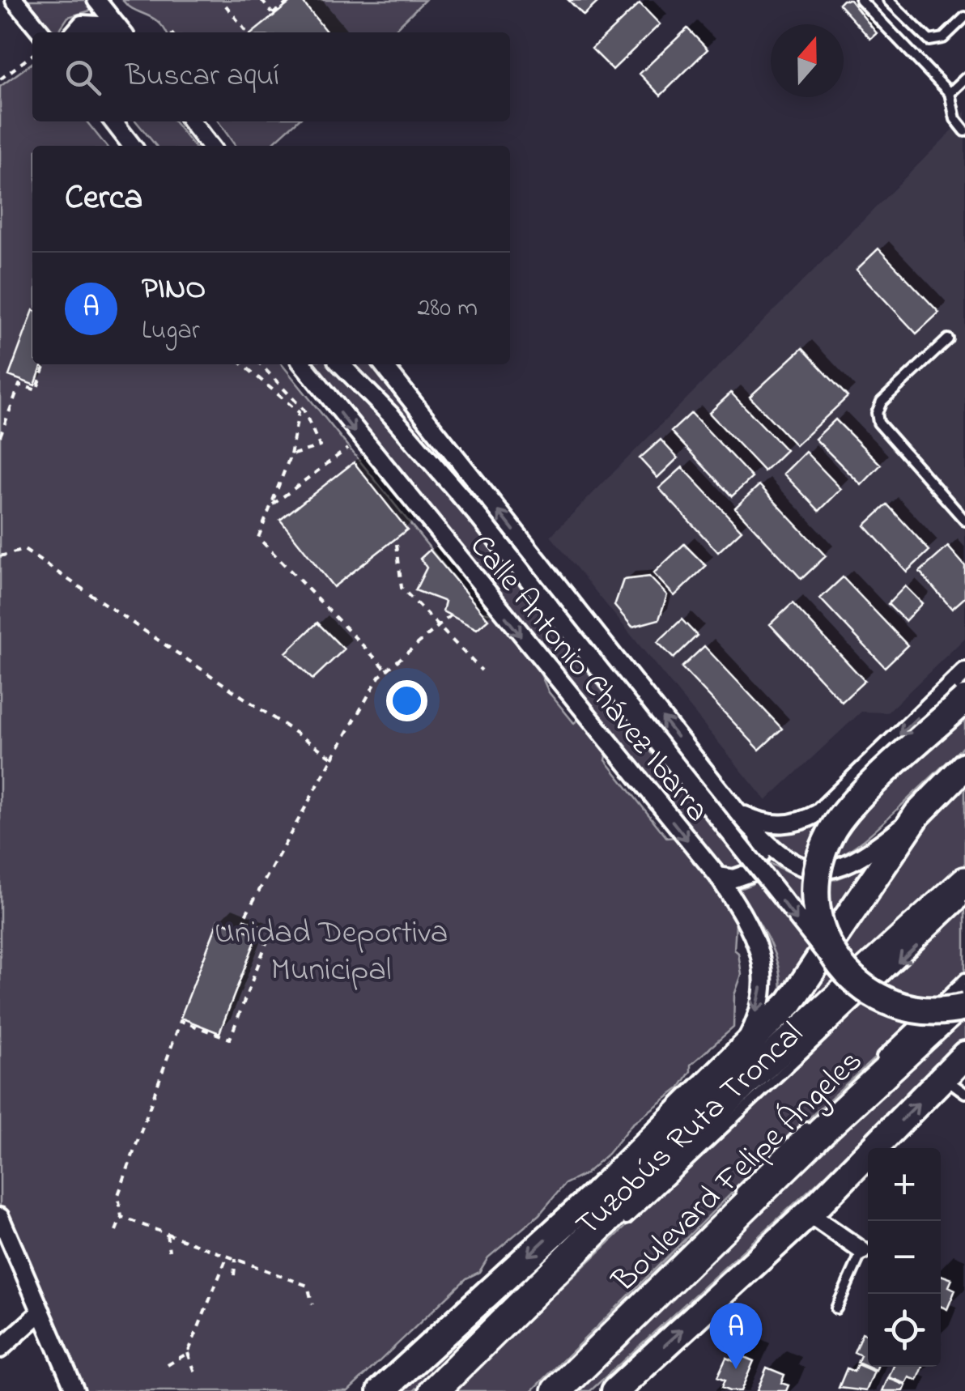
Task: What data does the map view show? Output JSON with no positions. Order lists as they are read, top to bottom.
{
  "streets": {
    "highway": ["Boulevard Felipe Ángeles"],
    "street": ["Calle Antonio Chávez Ibarra"],
    "lane": ["Tuzobús Ruta Troncal"]
  },
  "parks": ["Unidad Deportiva Municipal"],
  "north": "top",
  "page": {
    "search": "Buscar aquí",
    "heading": "Cerca",
    "list": [
      {
        "mark": "A",
        "name": "PINO",
        "note": "Lugar",
        "value": "280 m"
      }
    ],
    "map_buttons": ["+", "−"],
    "pins": "A"
  }
}
